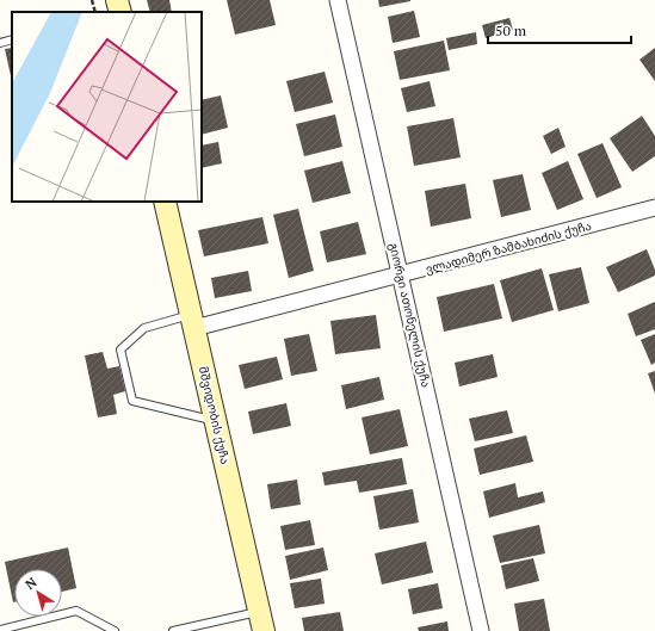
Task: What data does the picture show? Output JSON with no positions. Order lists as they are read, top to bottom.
{
  "streets": {
    "street": ["ვლადიმერ ზამბახიძის ქუჩა", "გიორგი ათონელის ქუჩა", "მშვიდობის ქუჩა"]
  },
  "crossings": [
    ["ვლადიმერ ზამბახიძის ქუჩა", "გიორგი ათონელის ქუჩა"],
    ["ვლადიმერ ზამბახიძის ქუჩა", "მშვიდობის ქუჩა"]
  ],
  "scale_bar": "50 m",
  "north": "top left"
}
